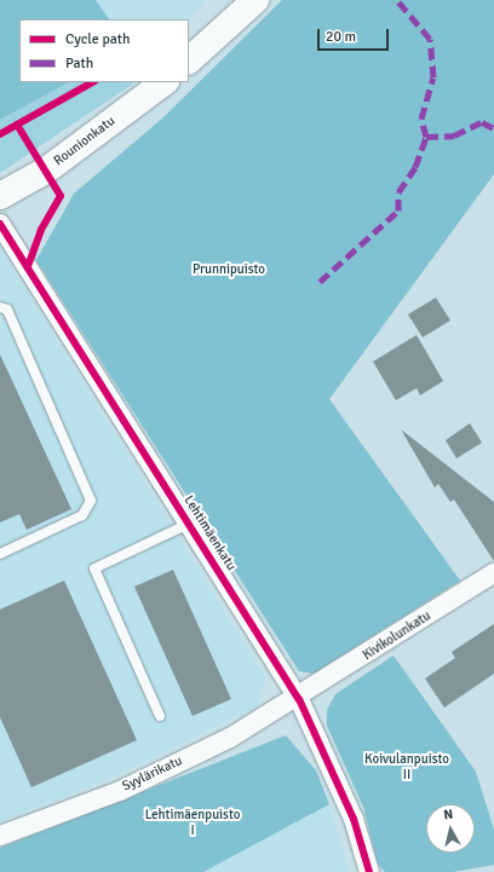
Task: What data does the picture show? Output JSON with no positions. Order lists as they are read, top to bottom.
{
  "streets": {
    "main road": ["Rounionkatu"],
    "street": ["Lehtimäenkatu", "Kivikolunkatu", "Syylärikatu"]
  },
  "crossings": [
    ["Lehtimäenkatu", "Kivikolunkatu"],
    ["Lehtimäenkatu", "Syylärikatu"],
    ["Kivikolunkatu", "Syylärikatu"]
  ],
  "parks": ["Prunnipuisto", "Koivulanpuisto II", "Lehtimäenpuisto I"],
  "legend": ["Cycle path", "Path"],
  "scale_bar": "20 m",
  "north": "top"
}
